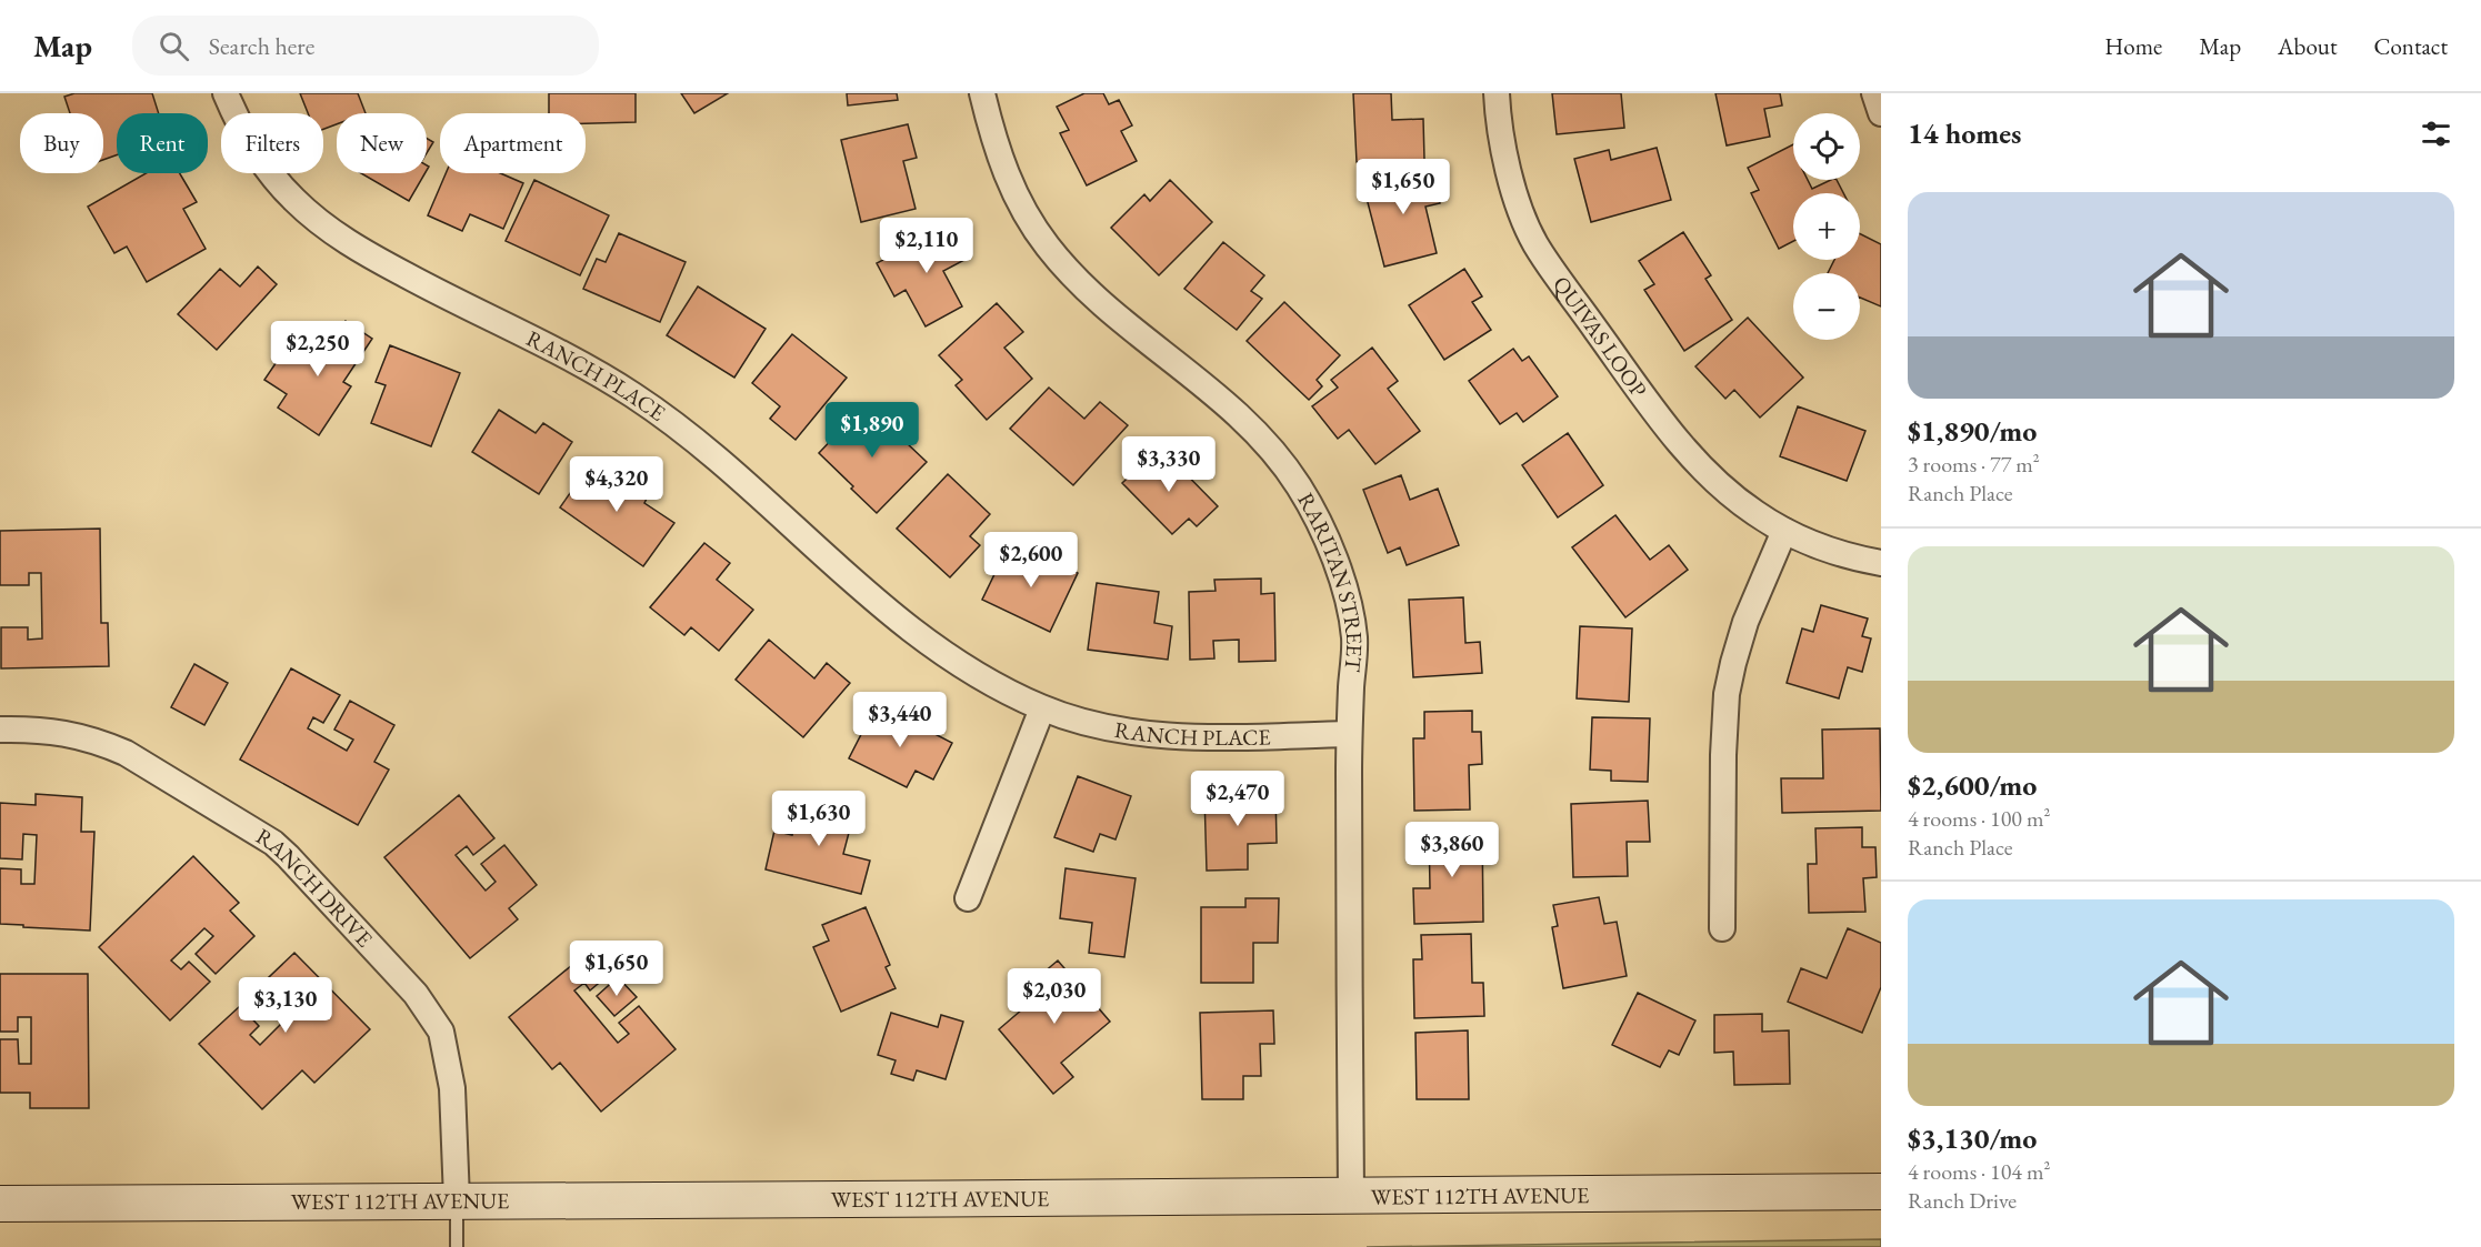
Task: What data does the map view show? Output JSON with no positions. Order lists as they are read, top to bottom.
{
  "streets": {
    "main road": ["WEST 112TH AVENUE"],
    "street": [
      "QUIVAS LOOP",
      "RANCH PLACE",
      "RARITAN STREET",
      "RANCH DRIVE"
    ]
  },
  "crossings": [
    ["RANCH PLACE", "RARITAN STREET"],
    ["RARITAN STREET", "WEST 112TH AVENUE"],
    ["RANCH DRIVE", "WEST 112TH AVENUE"]
  ],
  "page": {
    "header": "Map",
    "search": "Search here",
    "nav": [
      "Home",
      "Map",
      "About",
      "Contact"
    ],
    "heading": "14 homes",
    "map_buttons": ["+", "−"],
    "chip": [
      "Buy",
      "Rent",
      "Filters",
      "New",
      "Apartment"
    ],
    "price": [
      "$1,650",
      "$2,110",
      "$2,250",
      "$1,890",
      "$3,330",
      "$4,320",
      "$2,600",
      "$3,440",
      "$2,470",
      "$1,630",
      "$3,860",
      "$1,650",
      "$2,030",
      "$3,130"
    ],
    "list": [
      {
        "name": "$1,890/mo",
        "note": "3 rooms · 77 m² · Ranch Place"
      },
      {
        "name": "$2,600/mo",
        "note": "4 rooms · 100 m² · Ranch Place"
      },
      {
        "name": "$3,130/mo",
        "note": "4 rooms · 104 m² · Ranch Drive"
      }
    ]
  }
}
